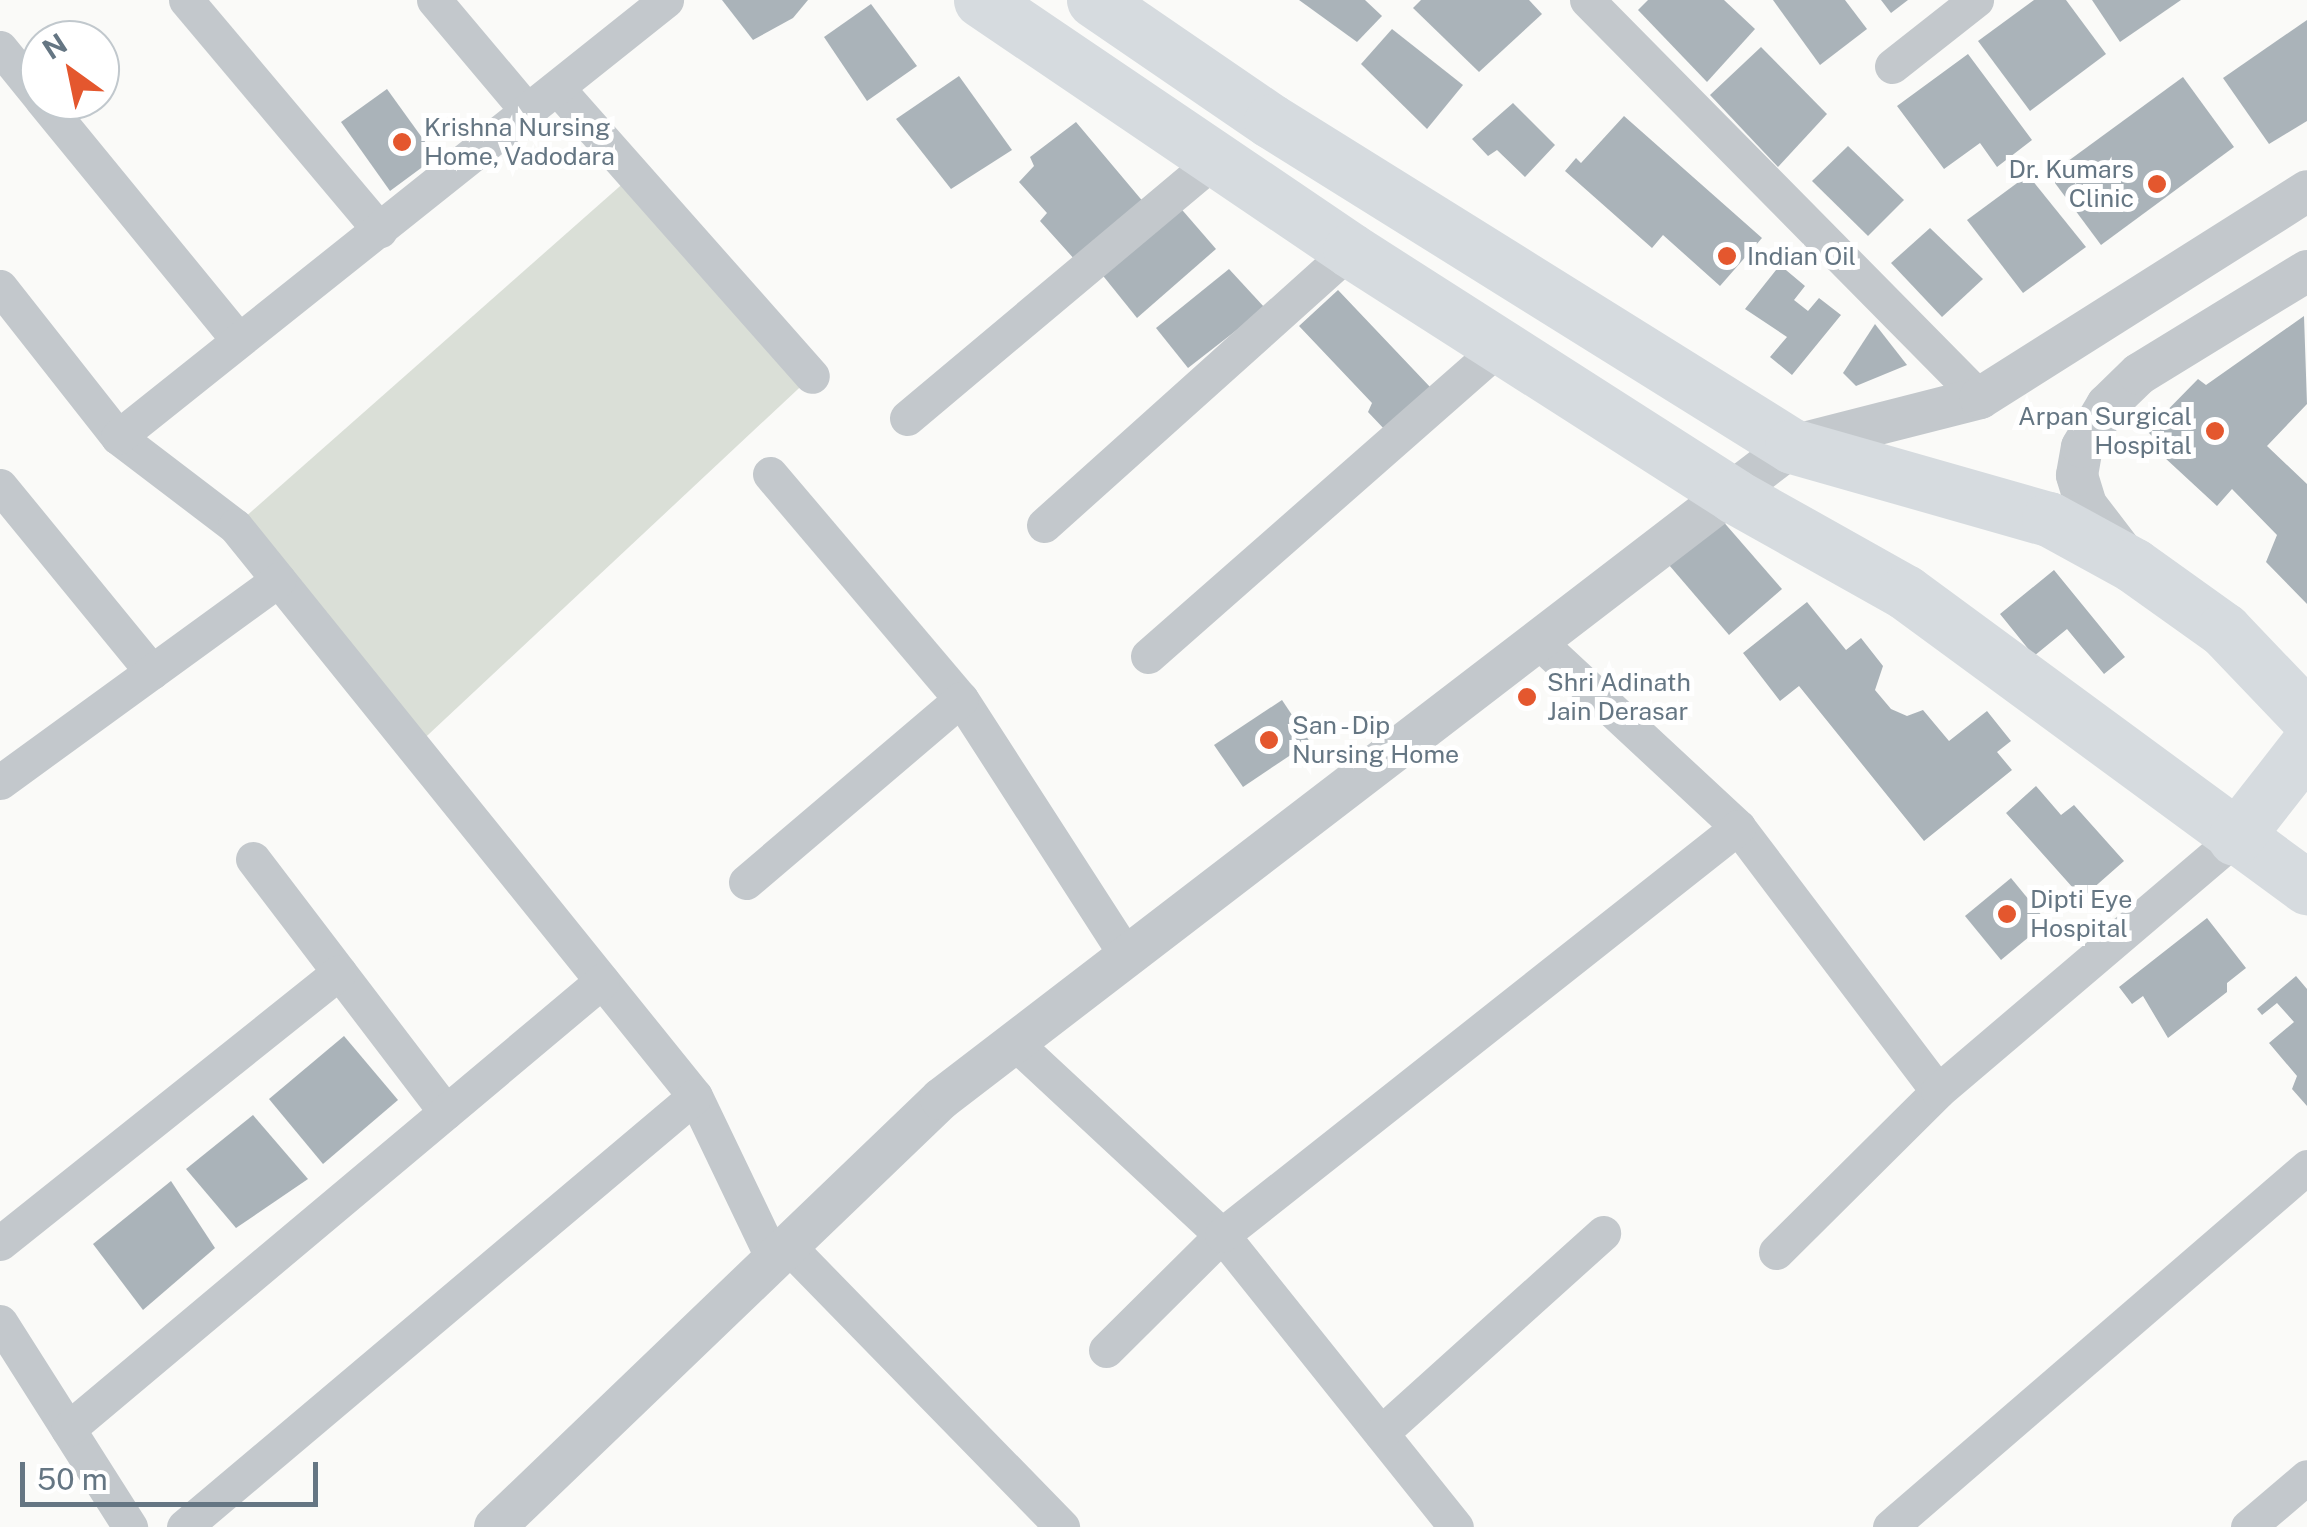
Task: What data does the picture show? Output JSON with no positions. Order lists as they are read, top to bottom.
{
  "places": [
    "Krishna Nursing Home, Vadodara",
    "Dr. Kumars Clinic",
    "Indian Oil",
    "Arpan Surgical Hospital",
    "Shri Adinath Jain Derasar",
    "San - Dip Nursing Home",
    "Dipti Eye Hospital"
  ],
  "scale_bar": "50 m",
  "north": "top left"
}
